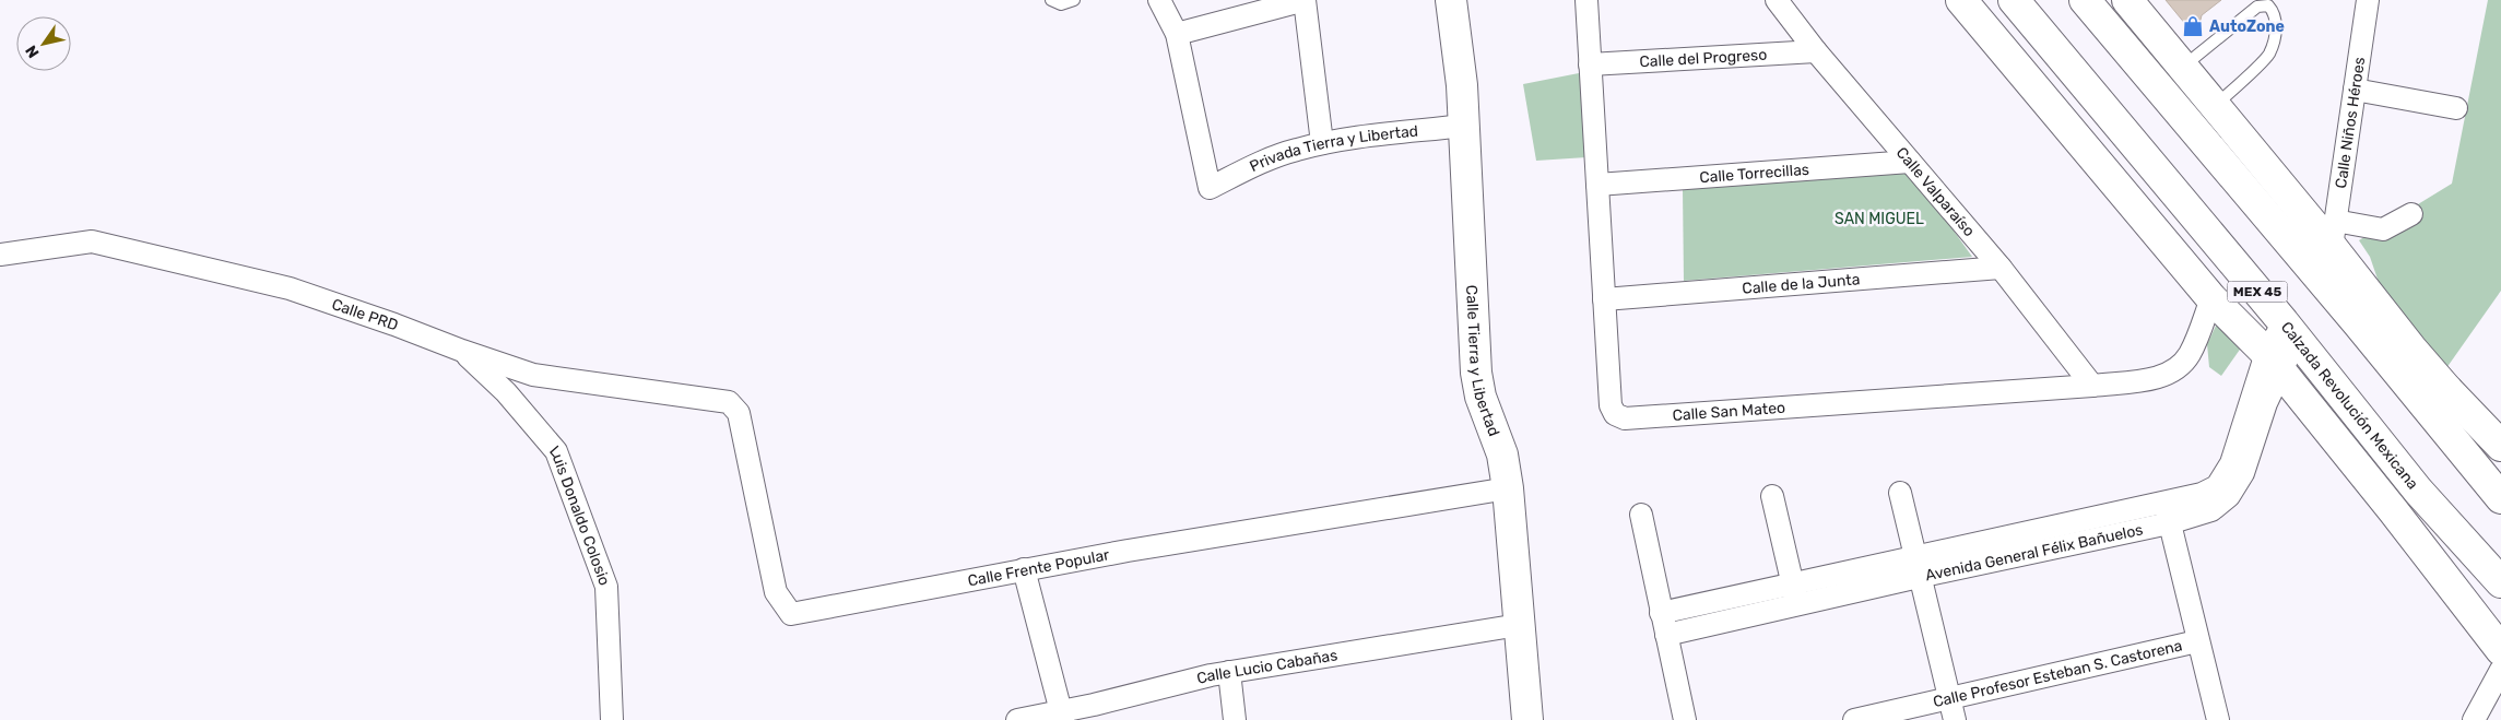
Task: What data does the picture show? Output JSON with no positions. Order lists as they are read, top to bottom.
{
  "streets": {
    "street": [
      "Calle del Progreso",
      "Calle Niños Héroes",
      "Privada Tierra y Libertad",
      "Calle Torrecillas",
      "Calle Valparaíso",
      "Calle de la Junta",
      "MEX 45",
      "Calle PRD",
      "Calle Tierra y Libertad",
      "Calzada Revolución Mexicana",
      "Calle San Mateo",
      "Luis Donaldo Colosio",
      "Avenida General Félix Bañuelos",
      "Calle Frente Popular",
      "Calle Lucio Cabañas",
      "Calle Profesor Esteban S. Castorena"
    ]
  },
  "crossings": [
    ["Calle del Progreso", "Calle Valparaíso"],
    ["Calle del Progreso", "Calle San Mateo"],
    ["Privada Tierra y Libertad", "Calle Tierra y Libertad"],
    ["Calle Torrecillas", "Calle Valparaíso"],
    ["Calle Torrecillas", "Calle San Mateo"],
    ["Calle Valparaíso", "Calle de la Junta"],
    ["Calle Valparaíso", "Calle San Mateo"],
    ["Calle de la Junta", "Calle San Mateo"],
    ["Calle PRD", "Luis Donaldo Colosio"],
    ["Calle PRD", "Calle Frente Popular"],
    ["Calle Tierra y Libertad", "Calle Frente Popular"],
    ["Calle Tierra y Libertad", "Calle Lucio Cabañas"],
    ["Calzada Revolución Mexicana", "Avenida General Félix Bañuelos"]
  ],
  "parks": ["SAN MIGUEL"],
  "places": {
    "shop": ["AutoZone"]
  },
  "north": "bottom left"
}
